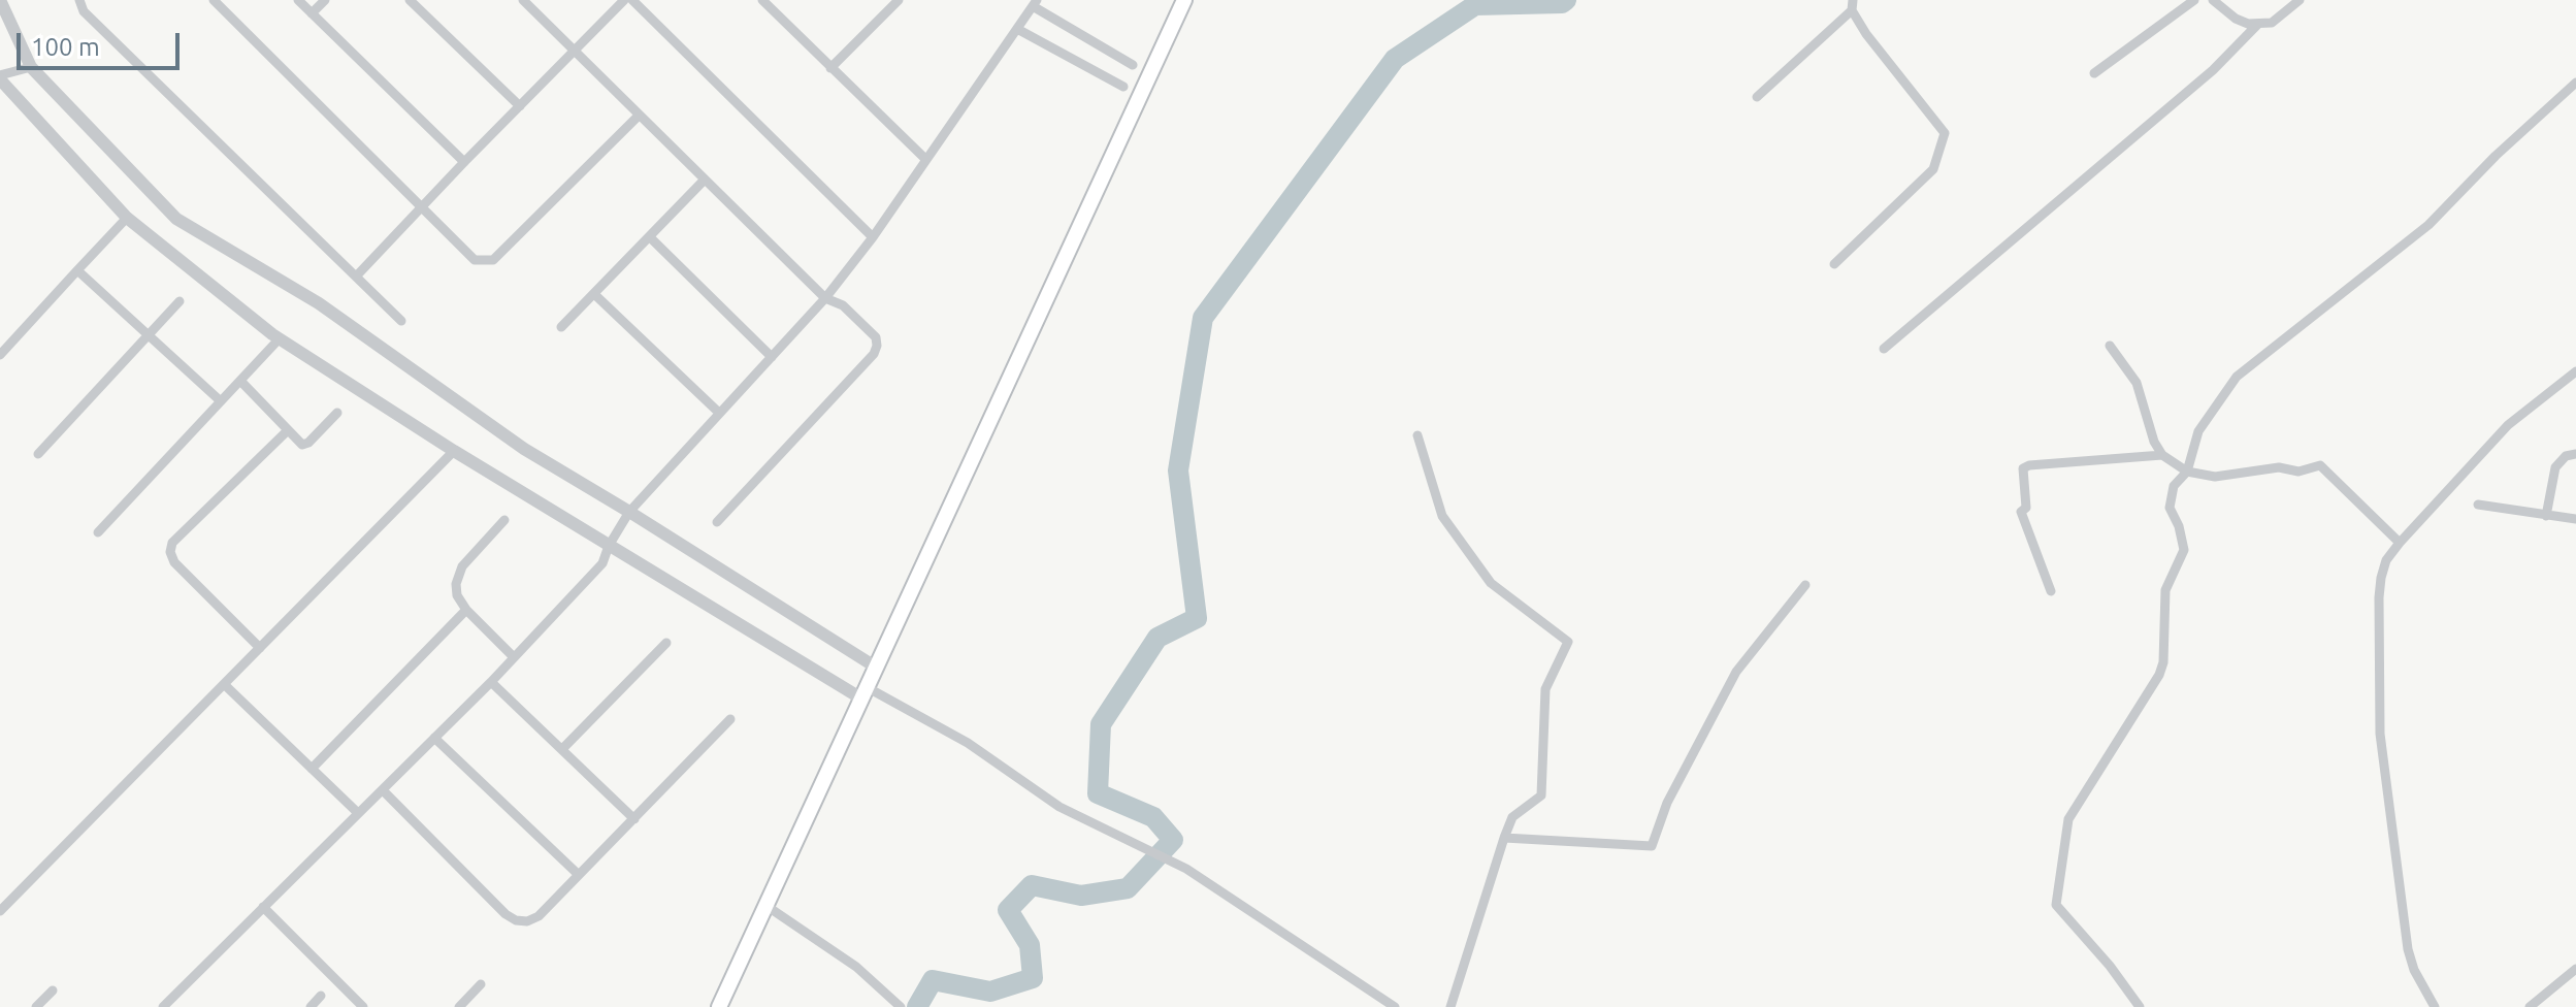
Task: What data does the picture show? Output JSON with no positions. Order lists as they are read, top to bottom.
{
  "scale_bar": "100 m"
}
